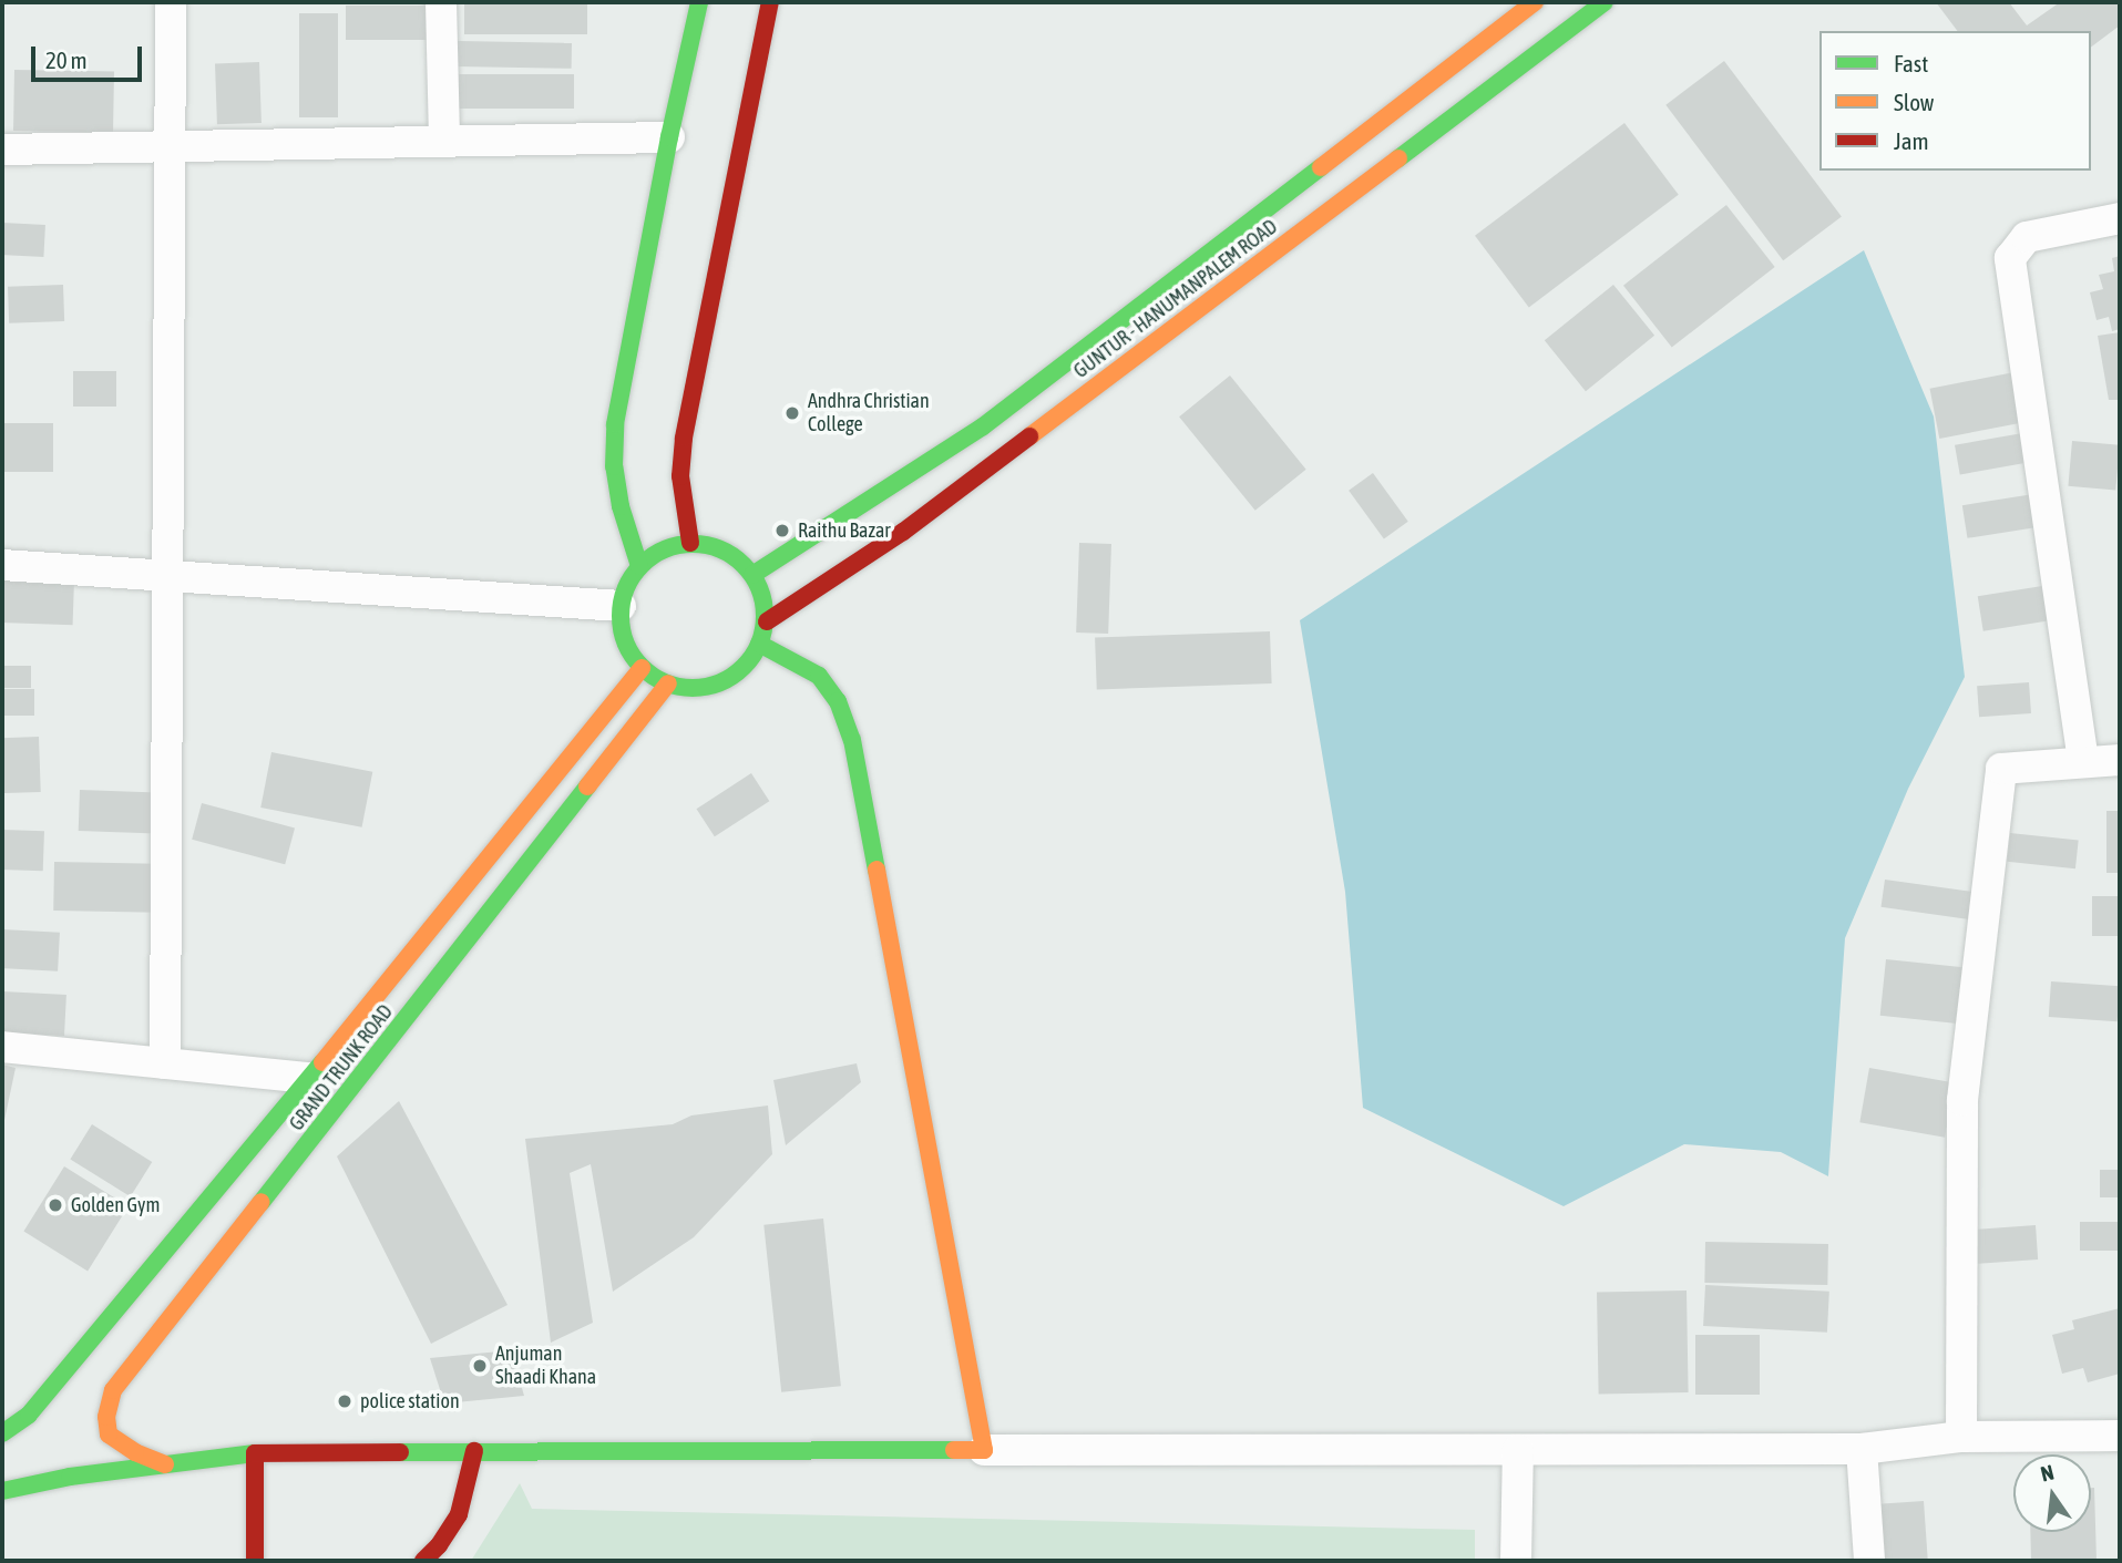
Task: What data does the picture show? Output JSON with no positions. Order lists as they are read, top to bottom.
{
  "streets": {
    "main road": ["GUNTUR - HANUMANPALEM ROAD", "GRAND TRUNK ROAD"]
  },
  "crossings": [
    ["GUNTUR - HANUMANPALEM ROAD", "GRAND TRUNK ROAD"]
  ],
  "places": [
    "Andhra Christian College",
    "Raithu Bazar",
    "Golden Gym",
    "Anjuman Shaadi Khana",
    "police station"
  ],
  "legend": ["Fast", "Slow", "Jam"],
  "scale_bar": "20 m",
  "north": "top"
}
